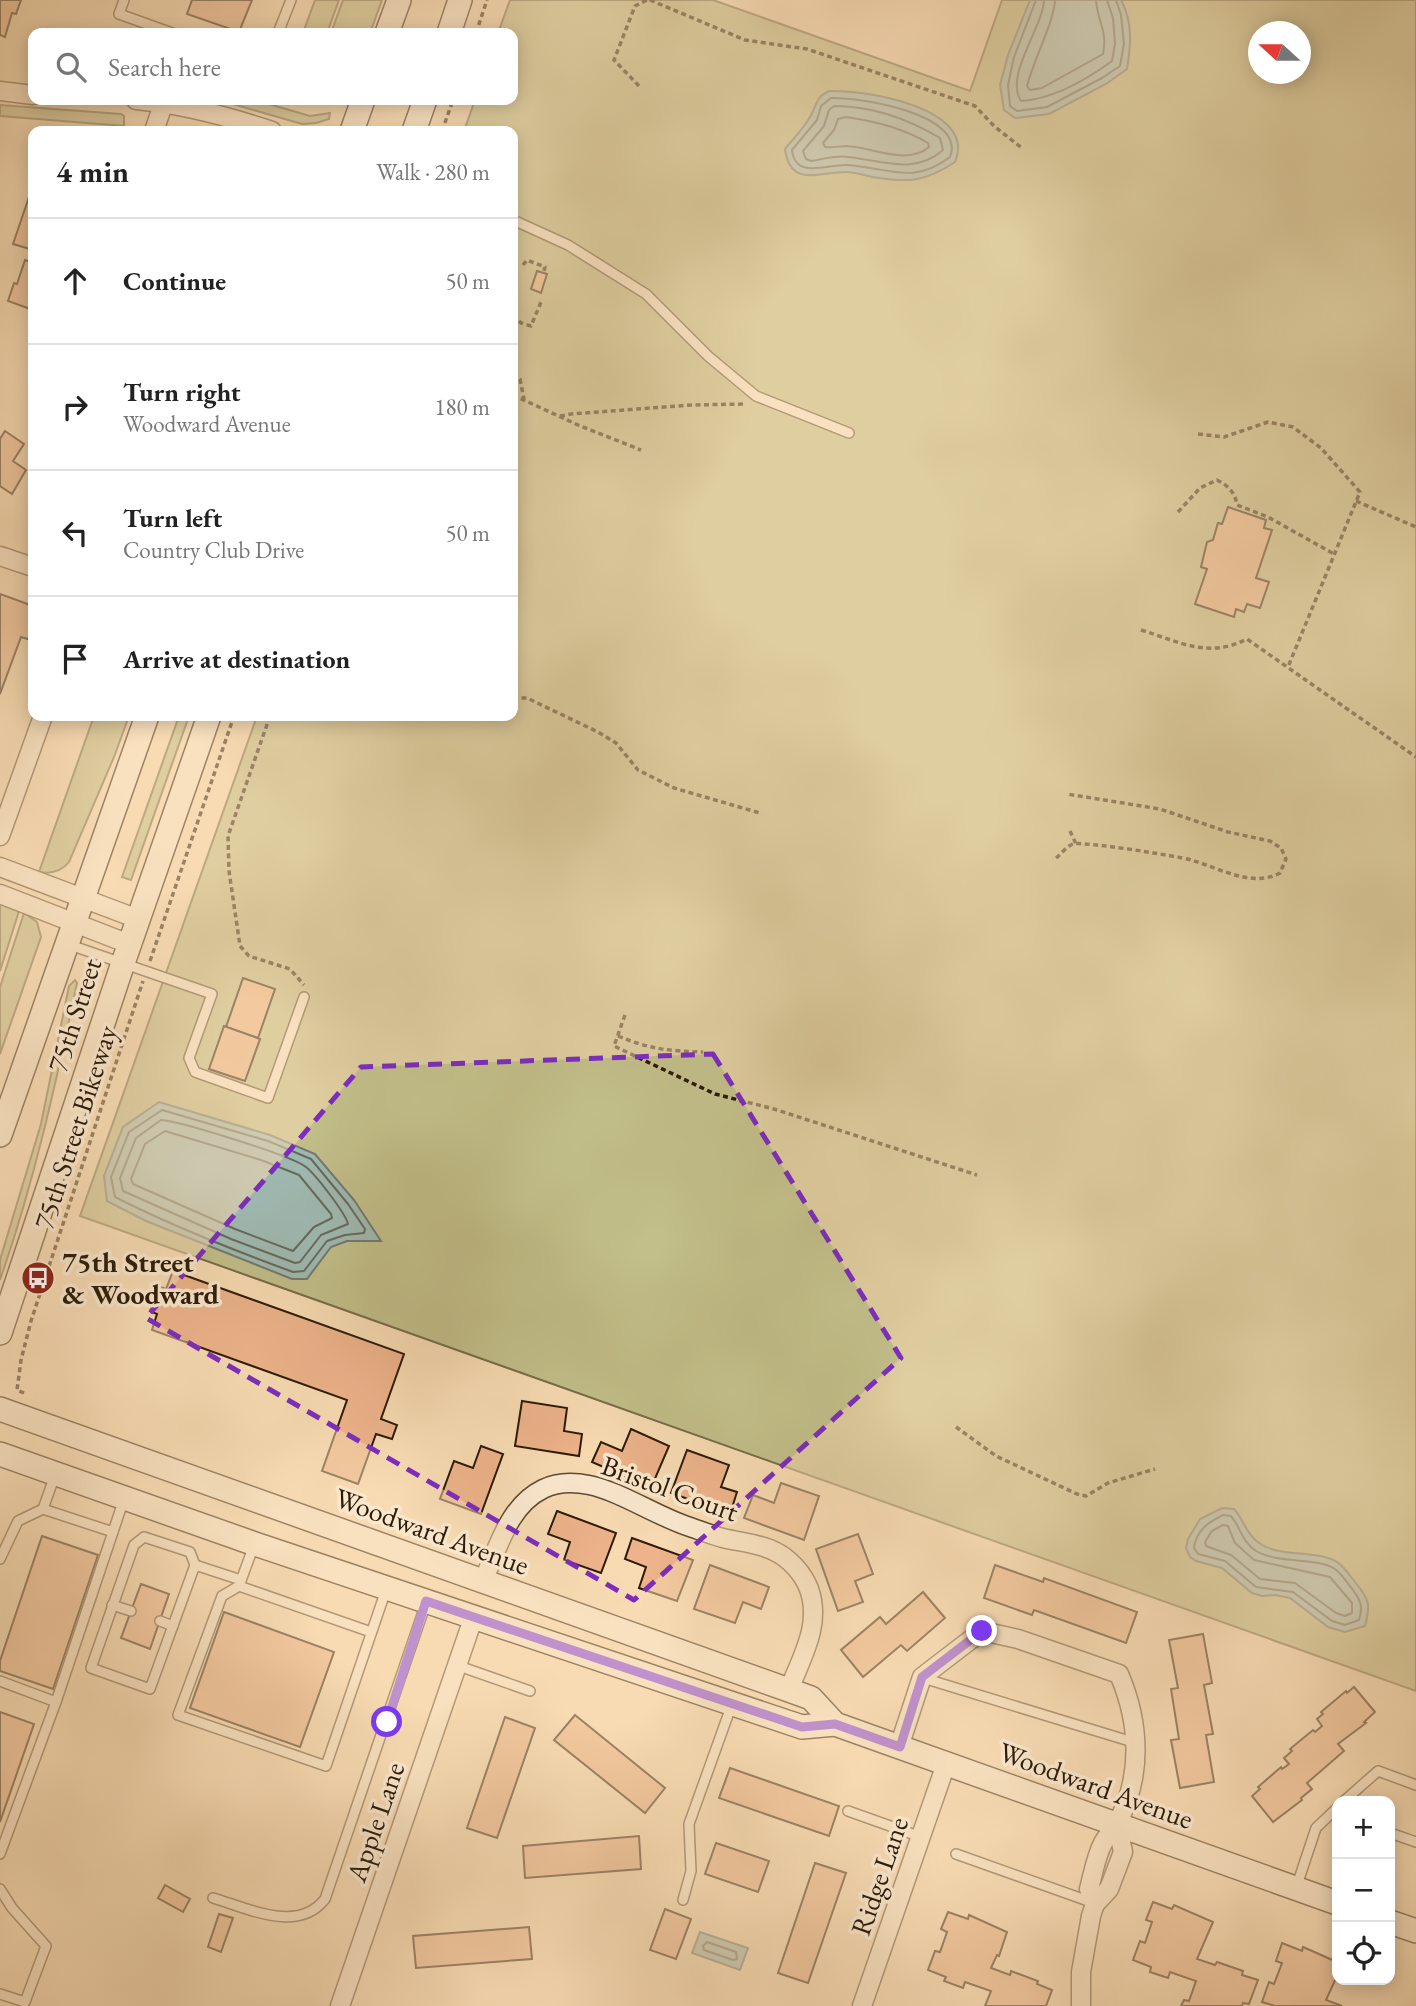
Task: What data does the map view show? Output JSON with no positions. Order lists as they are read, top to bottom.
{
  "streets": {
    "main road": ["75th Street", "Woodward Avenue"],
    "street": ["Bristol Court", "Apple Lane", "Ridge Lane"],
    "path": ["75th Street Bikeway"]
  },
  "crossings": [
    ["Bristol Court", "Woodward Avenue"],
    ["Woodward Avenue", "Apple Lane"],
    ["Woodward Avenue", "Ridge Lane"]
  ],
  "places": {
    "bus stop": ["75th Street & Woodward"]
  },
  "north": "left",
  "page": {
    "search": "Search here",
    "heading": ["4 min", "Walk · 280 m"],
    "list": [
      ["Continue", "50 m"],
      ["Turn right", "Woodward Avenue", "180 m"],
      ["Turn left", "Country Club Drive", "50 m"],
      "Arrive at destination"
    ],
    "map_buttons": ["+", "−"]
  }
}
